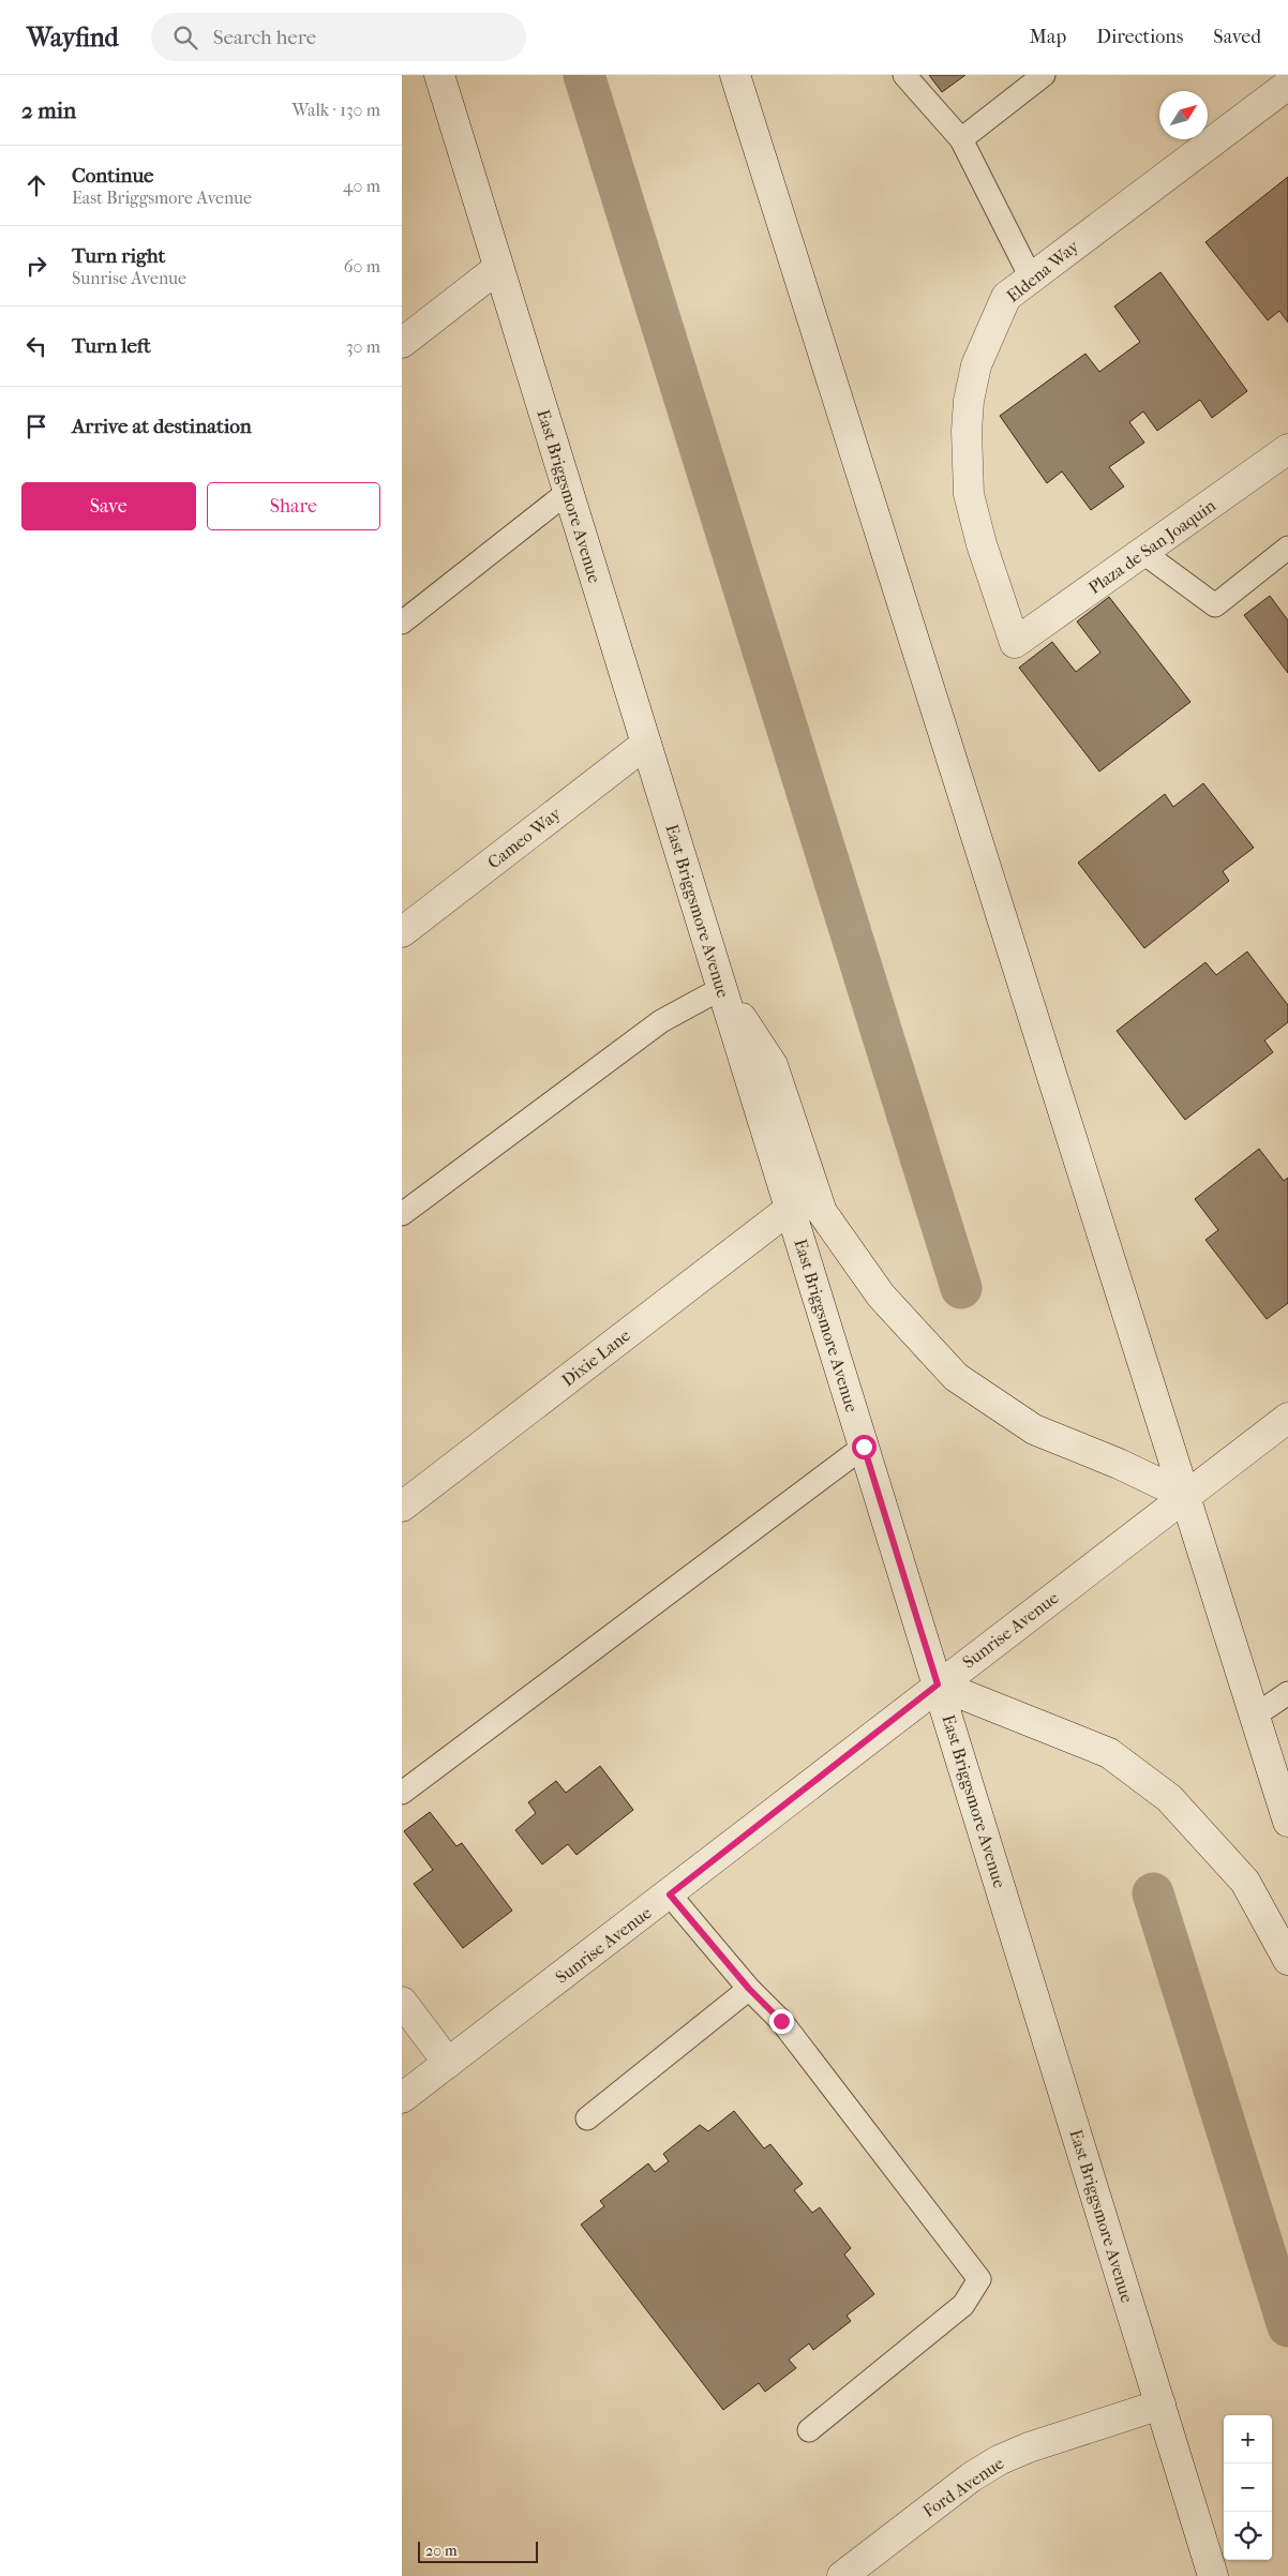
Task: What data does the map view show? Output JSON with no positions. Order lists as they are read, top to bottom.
{
  "streets": {
    "main road": [
      "Eldena Way",
      "East Briggsmore Avenue",
      "Plaza de San Joaquin",
      "Cameo Way",
      "Dixie Lane",
      "Sunrise Avenue",
      "Ford Avenue"
    ]
  },
  "crossings": [
    ["Eldena Way", "Plaza de San Joaquin"],
    ["East Briggsmore Avenue", "Cameo Way"],
    ["East Briggsmore Avenue", "Dixie Lane"],
    ["East Briggsmore Avenue", "Sunrise Avenue"],
    ["East Briggsmore Avenue", "Ford Avenue"]
  ],
  "scale_bar": "20 m",
  "north": "top right",
  "page": {
    "header": "Wayfind",
    "search": "Search here",
    "nav": ["Map", "Directions", "Saved"],
    "heading": ["2 min", "Walk · 130 m"],
    "list": [
      ["Continue", "East Briggsmore Avenue", "40 m"],
      ["Turn right", "Sunrise Avenue", "60 m"],
      ["Turn left", "30 m"],
      "Arrive at destination"
    ],
    "buttons": ["Save", "Share"],
    "map_buttons": ["+", "−"],
    "scale": "20 m"
  }
}
